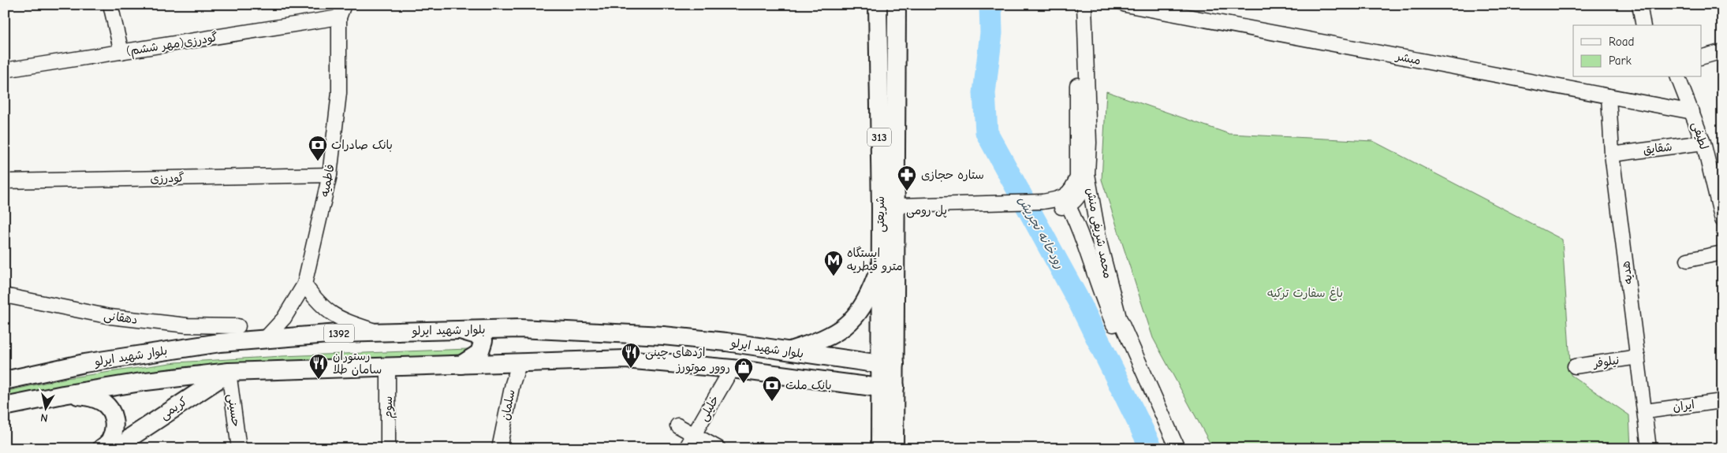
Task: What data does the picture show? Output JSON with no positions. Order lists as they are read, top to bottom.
{
  "streets": {
    "main road": [
      "313",
      "شریعتی",
      "بلوار شهید ایرلو",
      "1392",
      "کریمی"
    ],
    "street": [
      "گودرزی(مهر ششم)",
      "مبشر",
      "لطیفی",
      "شقایق",
      "گودرزی",
      "فاطمیه",
      "پل رومی",
      "محمد شریفی منش",
      "هدیه",
      "دهقانی",
      "نیلوفر",
      "سلمان",
      "ایران",
      "سوم",
      "خلیلی",
      "حسینی"
    ]
  },
  "crossings": [
    ["گودرزی(مهر ششم)", "فاطمیه"],
    ["مبشر", "لطیفی"],
    ["مبشر", "هدیه"],
    ["لطیفی", "شقایق"],
    ["شقایق", "هدیه"],
    ["گودرزی", "فاطمیه"],
    ["فاطمیه", "بلوار شهید ایرلو"],
    ["پل رومی", "شریعتی"],
    ["پل رومی", "محمد شریفی منش"],
    ["شریعتی", "بلوار شهید ایرلو"],
    ["هدیه", "نیلوفر"],
    ["هدیه", "ایران"],
    ["بلوار شهید ایرلو", "سلمان"],
    ["بلوار شهید ایرلو", "سوم"],
    ["بلوار شهید ایرلو", "کریمی"],
    ["بلوار شهید ایرلو", "خلیلی"],
    ["بلوار شهید ایرلو", "حسینی"],
    ["کریمی", "حسینی"]
  ],
  "water": ["رودخانه تجریش"],
  "parks": ["باغ سفارت ترکیه"],
  "places": {
    "bank": ["بانک صادرات", "بانک ملت"],
    "pharmacy": ["ستاره حجازی"],
    "metro station": ["ایستگاه مترو قیطریه"],
    "restaurant": ["اژدهای چینی", "رستوران سامان طلا"],
    "shop": ["روور موتورز"]
  },
  "legend": ["Road", "Park"],
  "north": "bottom"
}
